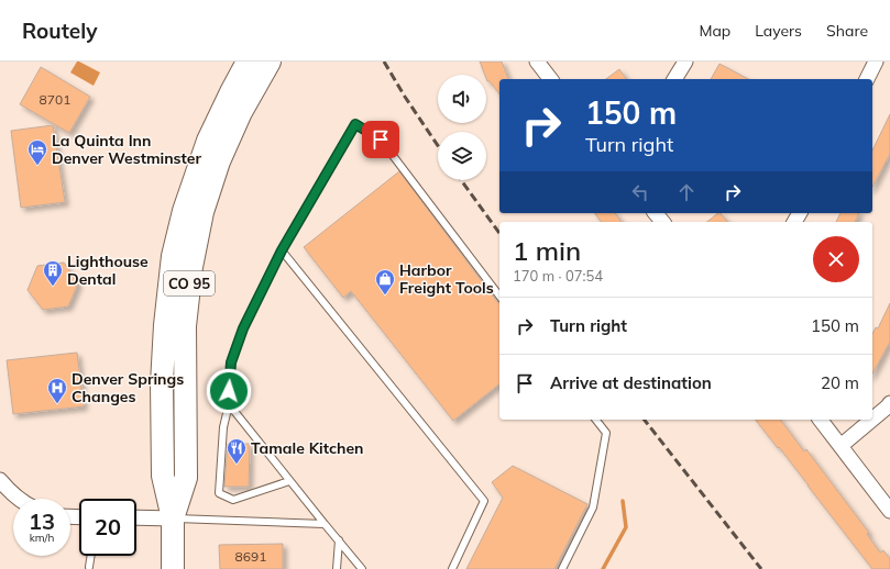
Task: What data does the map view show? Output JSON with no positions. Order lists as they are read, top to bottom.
{
  "streets": {
    "main road": ["CO 95"]
  },
  "places": {
    "hotel": ["La Quinta Inn Denver Westminster"],
    "building": ["Lighthouse Dental"],
    "shop": ["Harbor Freight Tools"],
    "hospital": ["Denver Springs Changes"],
    "restaurant": ["Tamale Kitchen"]
  },
  "house_numbers": ["8701", "8691"],
  "page": {
    "header": "Routely",
    "nav": ["Map", "Layers", "Share"],
    "turn": ["150 m", "Turn right"],
    "heading": ["1 min", "170 m · 07:54"],
    "list": [
      {
        "name": "Turn right",
        "value": "150 m"
      },
      {
        "name": "Arrive at destination",
        "value": "20 m"
      }
    ],
    "speed": "13 km/h",
    "limit": "20"
  }
}
